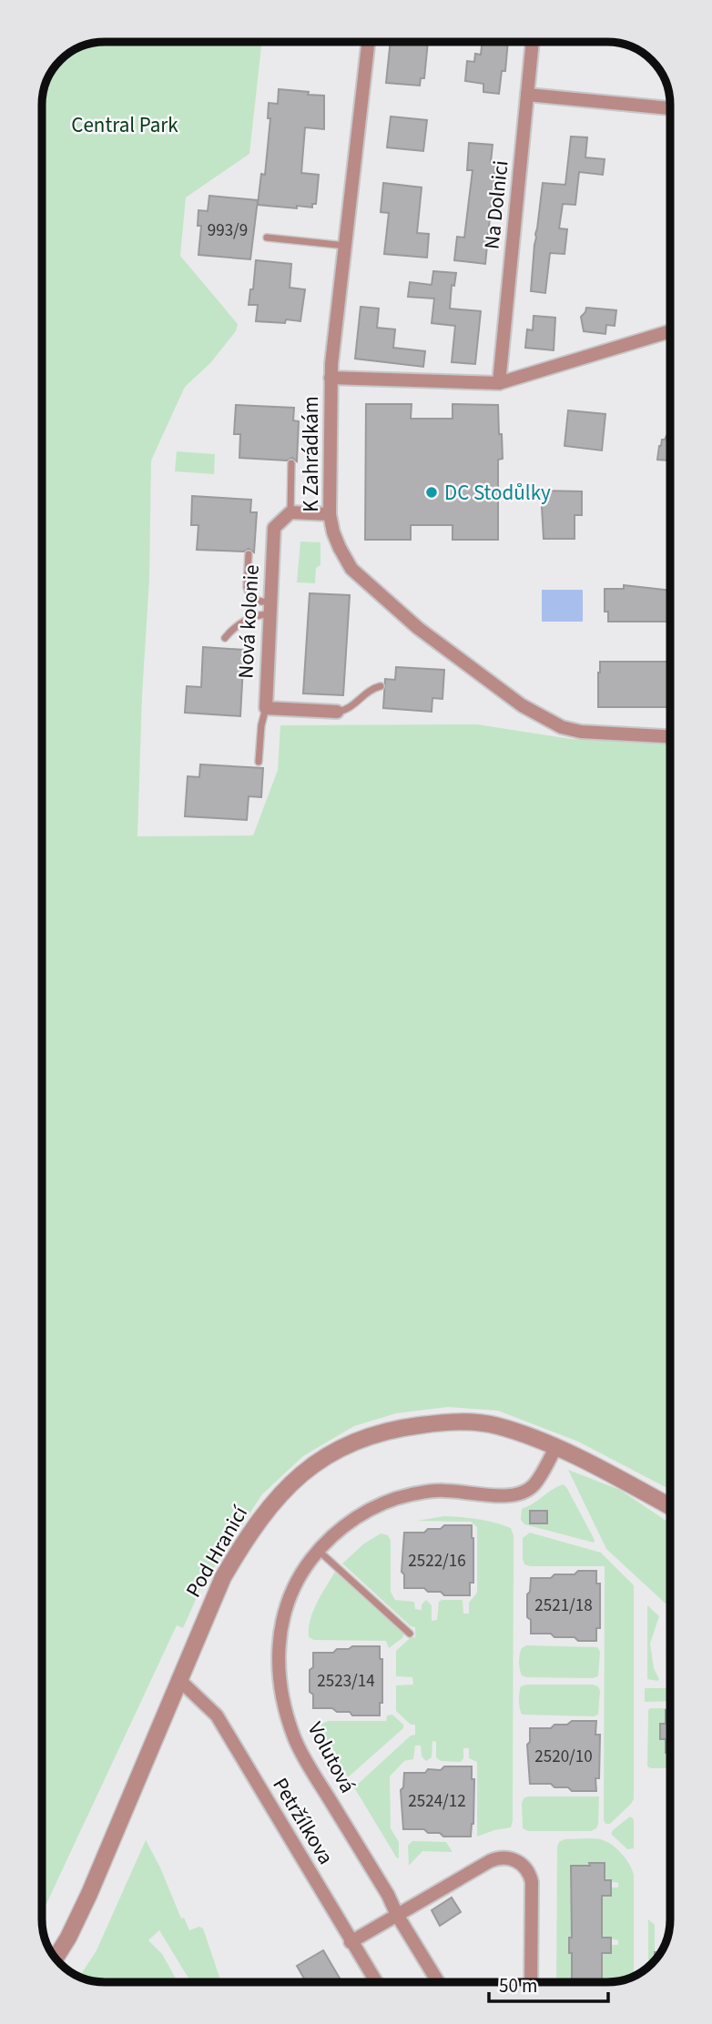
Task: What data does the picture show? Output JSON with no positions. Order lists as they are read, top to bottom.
{
  "streets": {
    "street": [
      "Na Dolnici",
      "K Zahrádkám",
      "Nová kolonie",
      "Pod Hranicí",
      "Volutová",
      "Petržílkova"
    ]
  },
  "crossings": [
    ["Pod Hranicí", "Volutová"],
    ["Pod Hranicí", "Petržílkova"]
  ],
  "parks": ["Central Park"],
  "places": ["DC Stodůlky"],
  "house_numbers": [
    "993/9",
    "2522/16",
    "2521/18",
    "2523/14",
    "2520/10",
    "2524/12"
  ],
  "scale_bar": "50 m"
}
